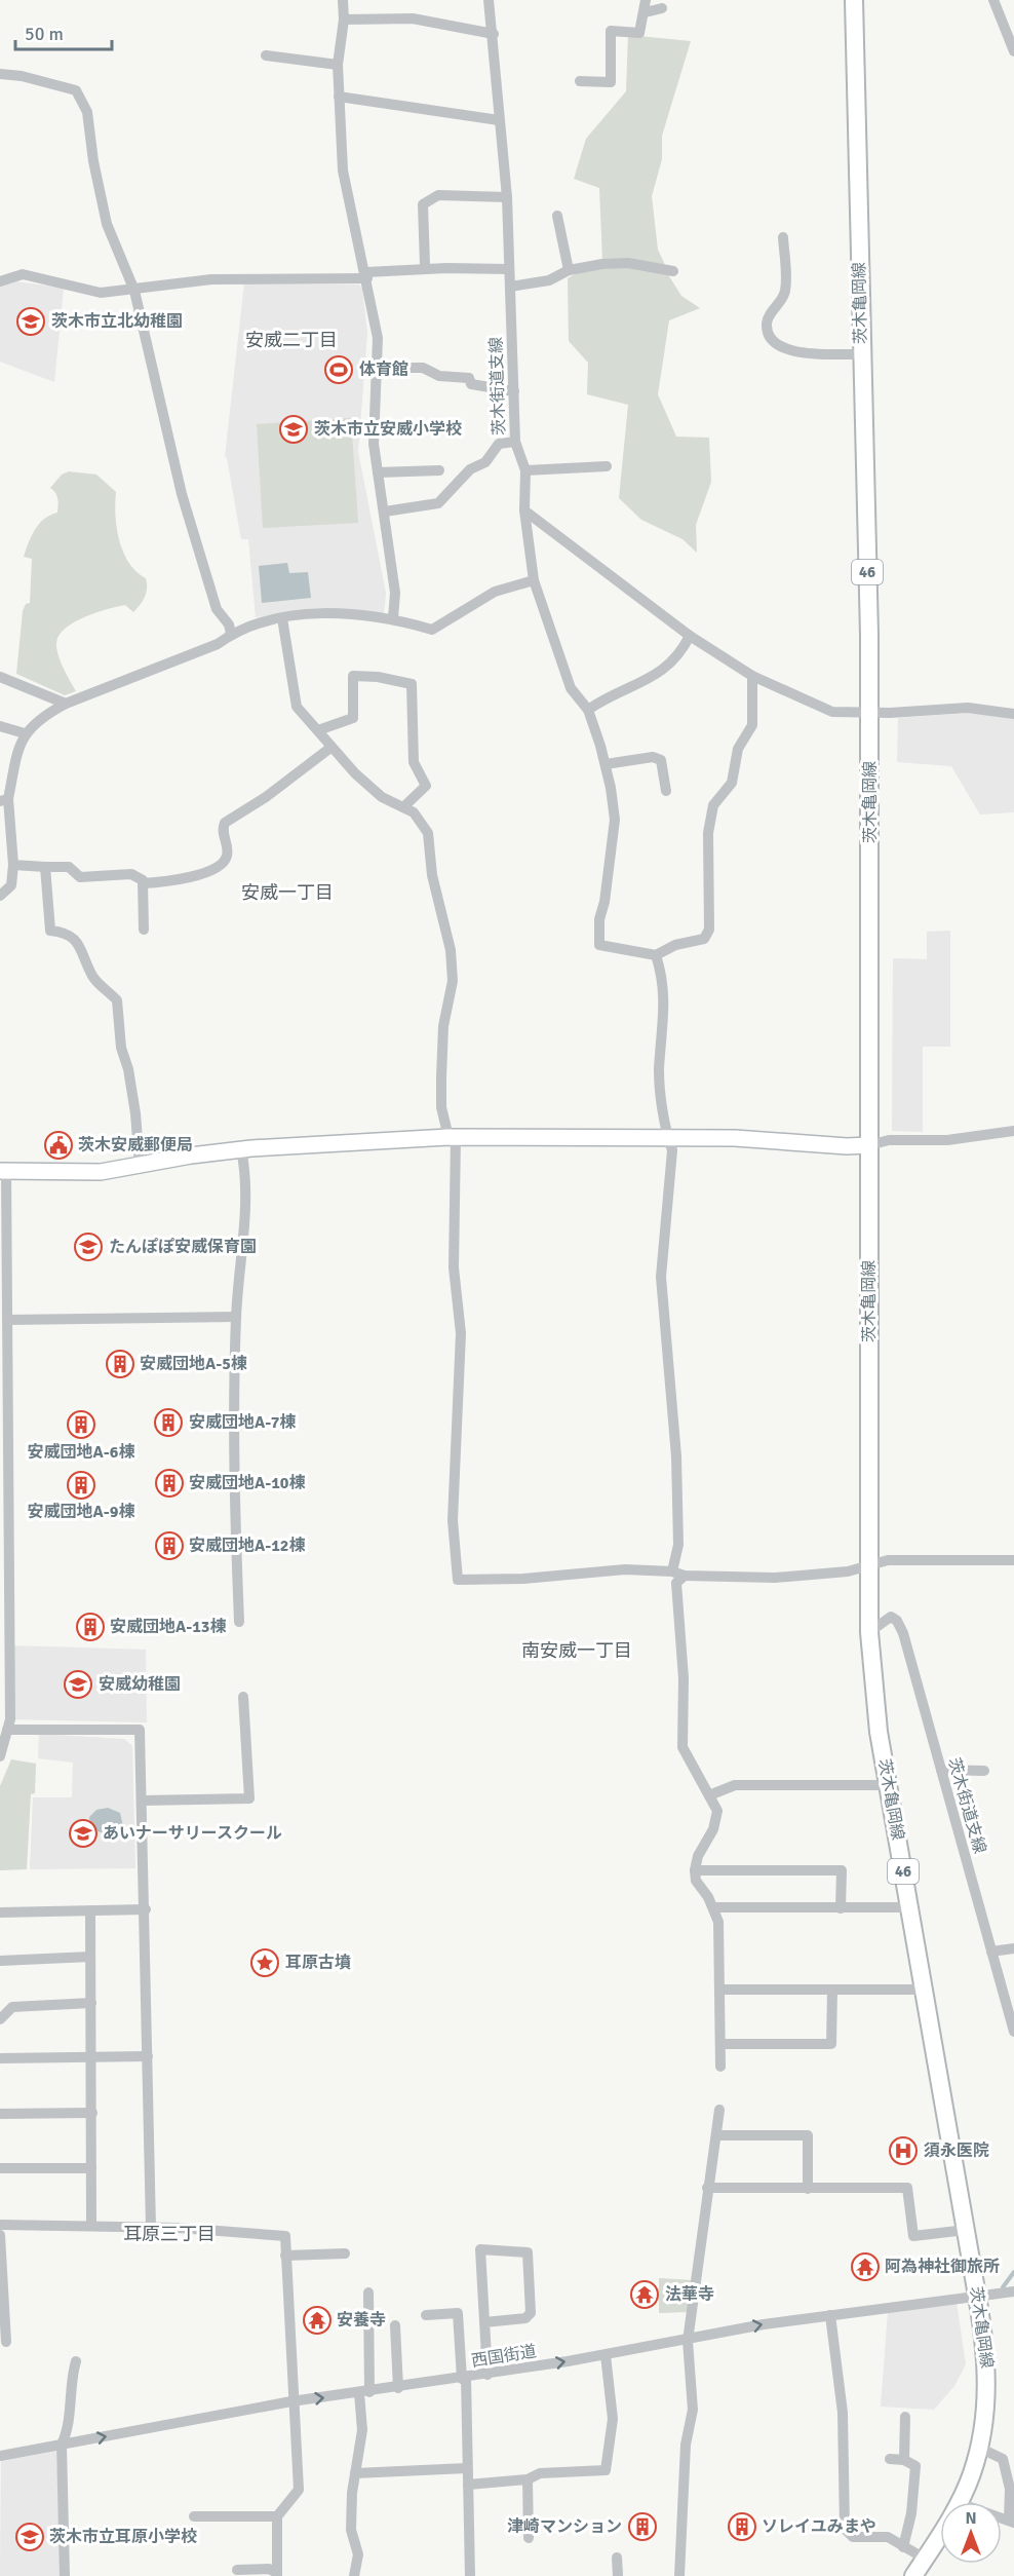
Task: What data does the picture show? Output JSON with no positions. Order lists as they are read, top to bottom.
{
  "streets": {
    "main road": ["茨木亀岡線", "46"],
    "street": ["茨木街道支線", "西国街道"]
  },
  "crossings": [
    ["茨木亀岡線", "茨木街道支線"],
    ["茨木亀岡線", "西国街道"]
  ],
  "one_way": ["西国街道"],
  "districts": [
    "安威二丁目",
    "安威一丁目",
    "南安威一丁目",
    "耳原三丁目"
  ],
  "places": {
    "school or university": [
      "茨木市立北幼稚園",
      "茨木市立安威小学校",
      "たんぽぽ安威保育園",
      "安威幼稚園",
      "あいナーサリースクール",
      "茨木市立耳原小学校"
    ],
    "sports": ["体育館"],
    "public building": ["茨木安威郵便局"],
    "building": [
      "安威団地A-5棟",
      "安威団地A-7棟",
      "安威団地A-6棟",
      "安威団地A-10棟",
      "安威団地A-9棟",
      "安威団地A-12棟",
      "安威団地A-13棟",
      "津崎マンション",
      "ソレイユみまや"
    ],
    "place": ["耳原古墳"],
    "hospital": ["須永医院"],
    "temple": ["阿為神社御旅所", "法華寺", "安養寺"]
  },
  "scale_bar": "50 m",
  "north": "top"
}
